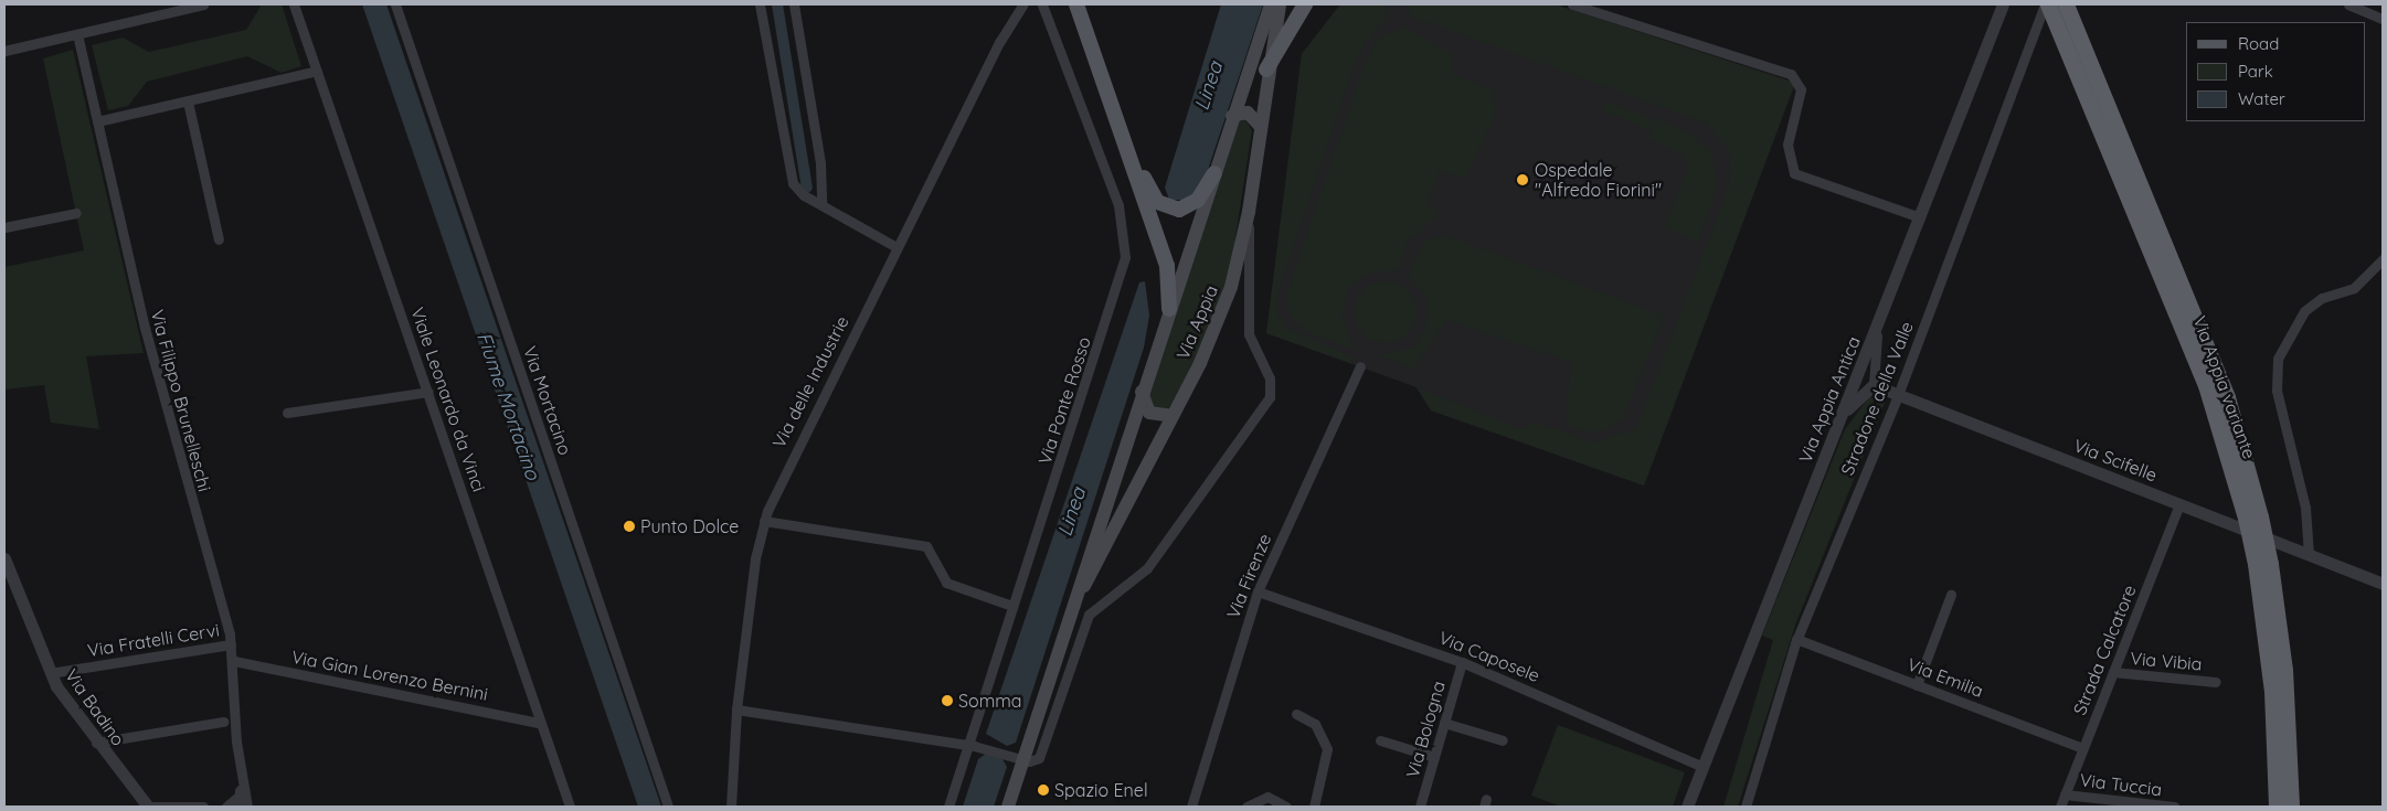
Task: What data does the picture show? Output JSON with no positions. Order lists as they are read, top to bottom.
{
  "streets": {
    "highway": ["Via Appia variante"],
    "main road": ["Via Appia"],
    "street": [
      "Via delle Industrie",
      "Stradone della Valle",
      "Viale Leonardo da Vinci",
      "Via Appia Antica",
      "Via Filippo Brunelleschi",
      "Via Mortacino",
      "Via Ponte Rosso",
      "Via Scifelle",
      "Via Firenze",
      "Via Fratelli Cervi",
      "Strada Calcatore",
      "Via Caposele",
      "Via Vibia",
      "Via Gian Lorenzo Bernini",
      "Via Emilia",
      "Via Badino",
      "Via Bologna",
      "Via Tuccia"
    ]
  },
  "crossings": [
    ["Via Appia variante", "Stradone della Valle"],
    ["Stradone della Valle", "Via Scifelle"],
    ["Stradone della Valle", "Via Emilia"],
    ["Viale Leonardo da Vinci", "Via Gian Lorenzo Bernini"],
    ["Via Appia Antica", "Via Caposele"],
    ["Via Filippo Brunelleschi", "Via Fratelli Cervi"],
    ["Via Filippo Brunelleschi", "Via Gian Lorenzo Bernini"],
    ["Via Scifelle", "Strada Calcatore"],
    ["Via Firenze", "Via Caposele"],
    ["Via Fratelli Cervi", "Via Badino"],
    ["Strada Calcatore", "Via Vibia"],
    ["Strada Calcatore", "Via Emilia"],
    ["Strada Calcatore", "Via Tuccia"],
    ["Via Caposele", "Via Bologna"]
  ],
  "water": ["Linea", "Fiume Mortacino"],
  "places": [
    "Ospedale \"Alfredo Fiorini\"",
    "Punto Dolce",
    "Somma",
    "Spazio Enel"
  ],
  "legend": ["Road", "Park", "Water"]
}
